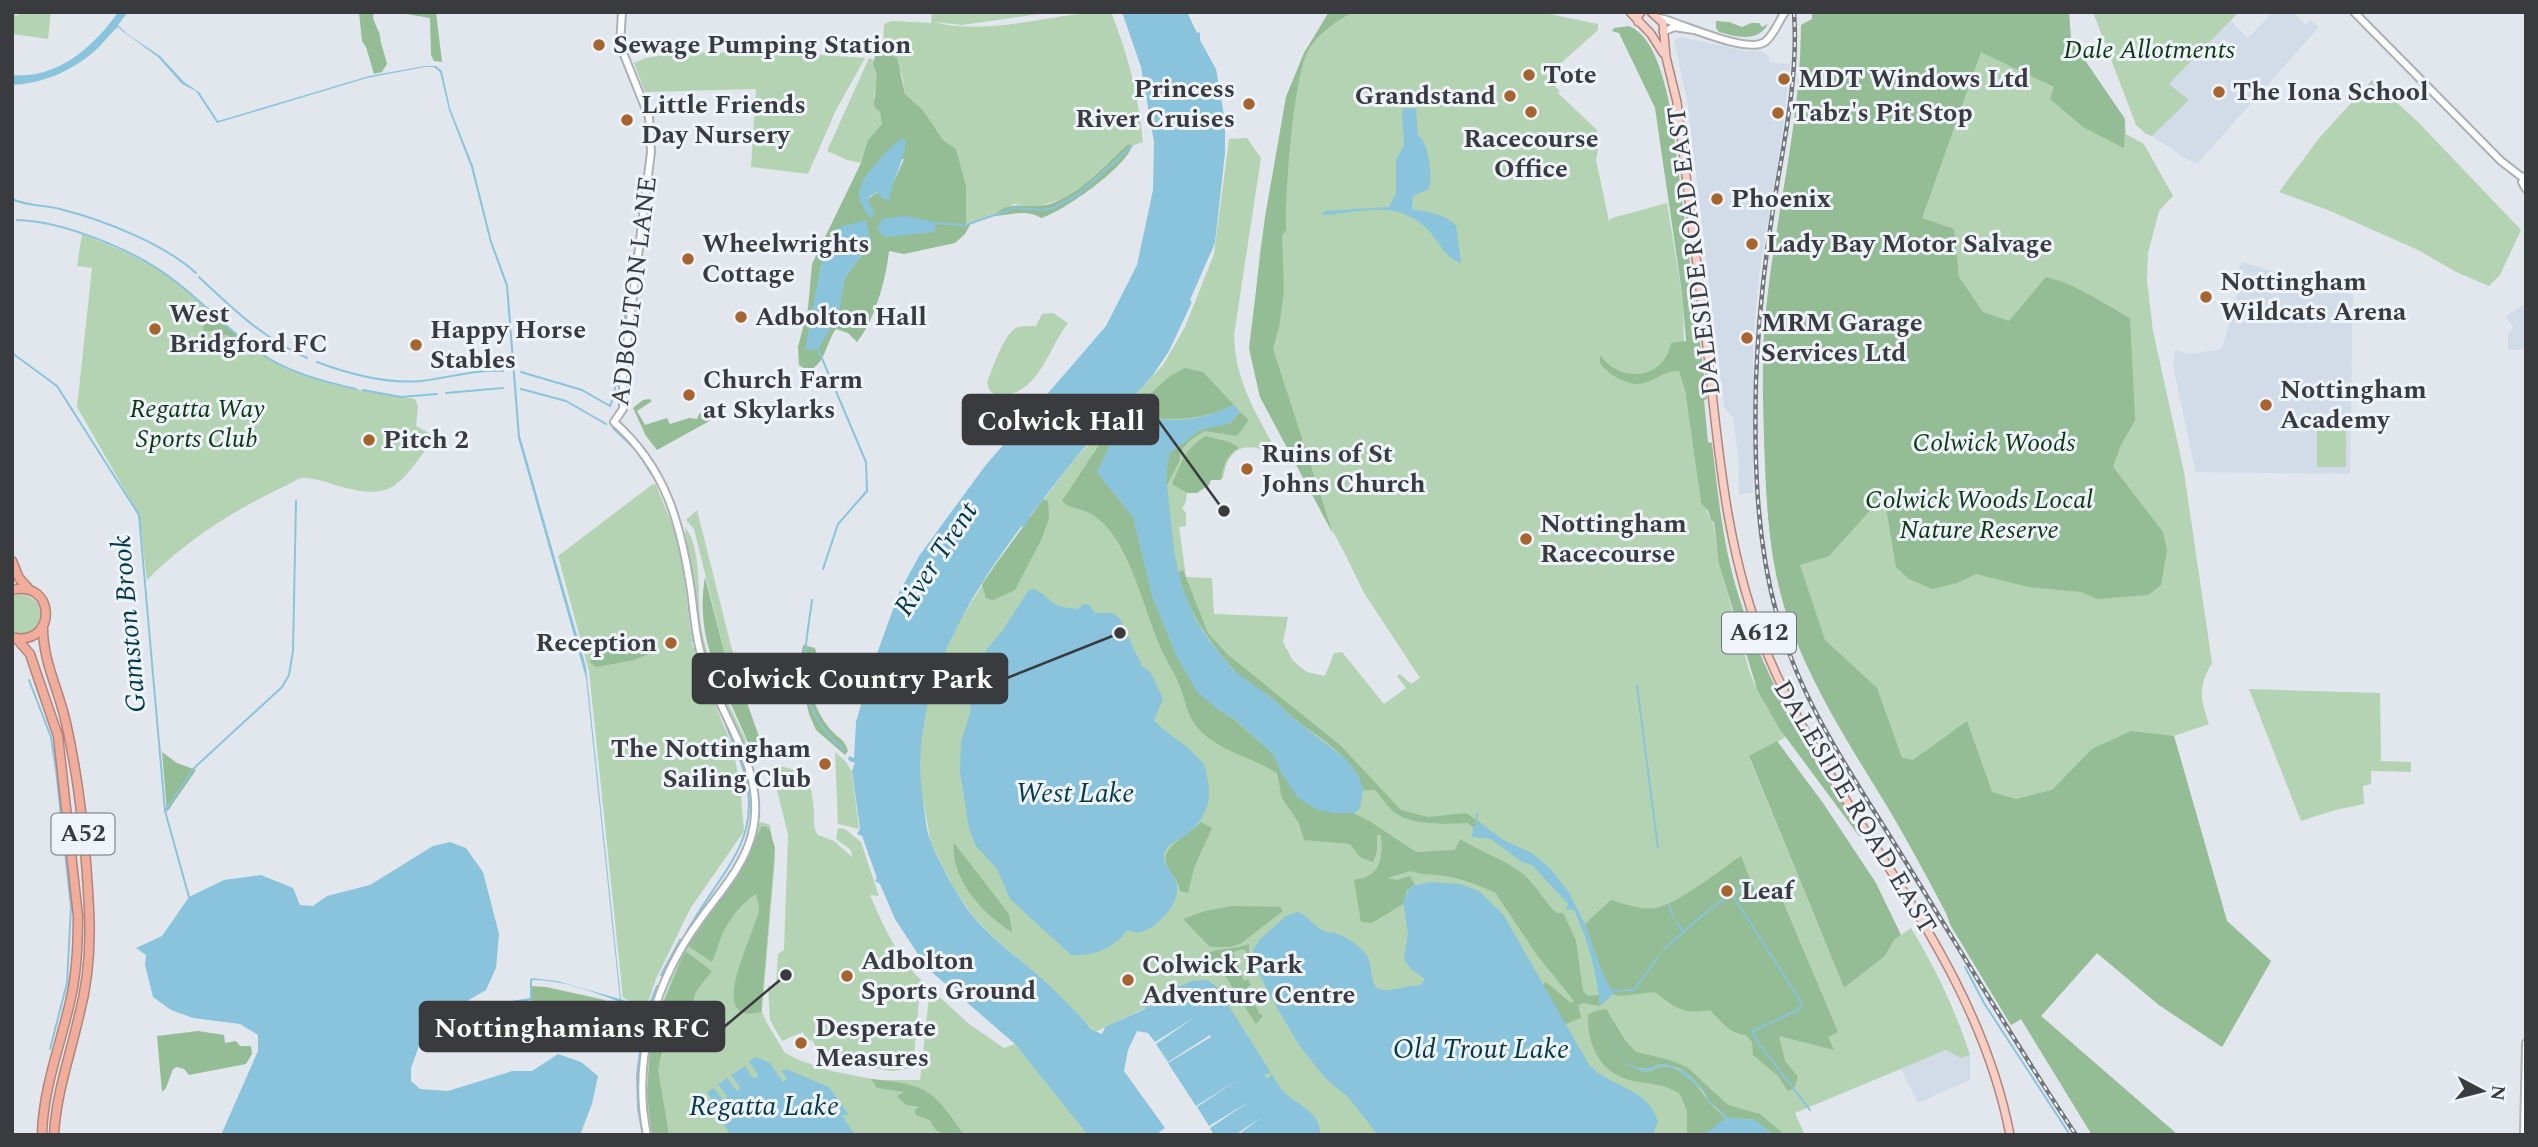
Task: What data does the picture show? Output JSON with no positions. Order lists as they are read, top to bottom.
{
  "streets": {
    "highway": ["A52"],
    "main road": ["DALESIDE ROAD EAST", "A612"],
    "street": ["ADBOLTON LANE"]
  },
  "water": [
    "River Trent",
    "Gamston Brook",
    "West Lake",
    "Old Trout Lake",
    "Regatta Lake"
  ],
  "parks": [
    "Dale Allotments",
    "Regatta Way Sports Club",
    "Colwick Woods",
    "Colwick Woods Local Nature Reserve"
  ],
  "places": [
    "Sewage Pumping Station",
    "Tote",
    "MDT Windows Ltd",
    "The Iona School",
    "Grandstand",
    "Princess River Cruises",
    "Racecourse Office",
    "Tabz's Pit Stop",
    "Little Friends Day Nursery",
    "Phoenix",
    "Lady Bay Motor Salvage",
    "Wheelwrights Cottage",
    "Nottingham Wildcats Arena",
    "Adbolton Hall",
    "West Bridgford FC",
    "MRM Garage Services Ltd",
    "Happy Horse Stables",
    "Church Farm at Skylarks",
    "Nottingham Academy",
    "Pitch 2",
    "Ruins of St Johns Church",
    "Colwick Hall",
    "Nottingham Racecourse",
    "Colwick Country Park",
    "Reception",
    "The Nottingham Sailing Club",
    "Leaf",
    "Nottinghamians RFC",
    "Adbolton Sports Ground",
    "Colwick Park Adventure Centre",
    "Desperate Measures"
  ],
  "north": "right"
}
